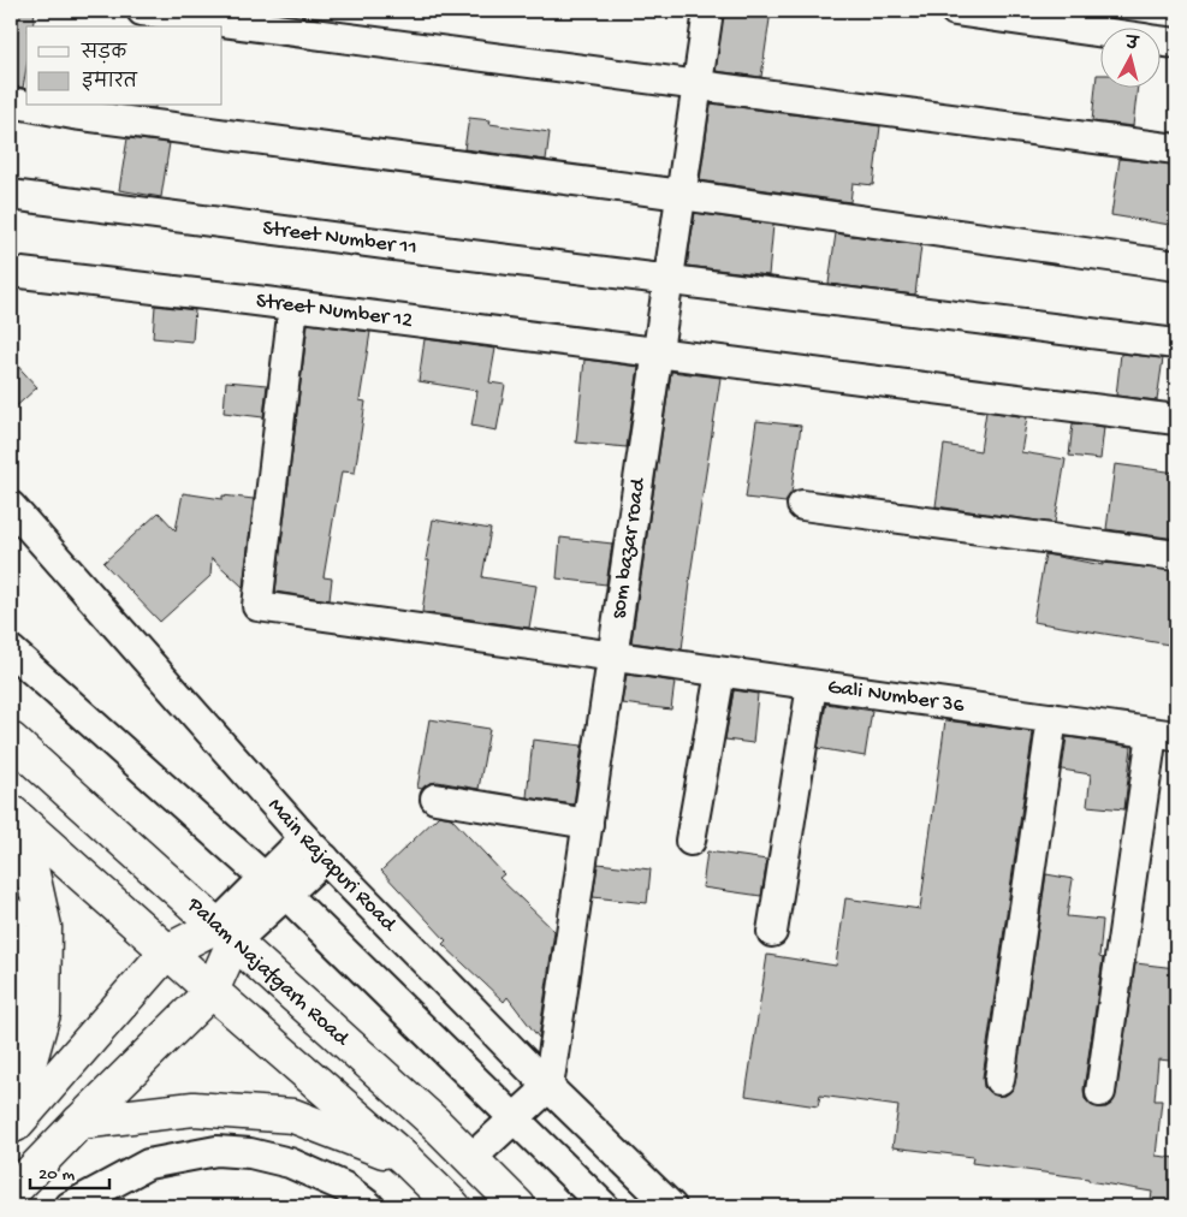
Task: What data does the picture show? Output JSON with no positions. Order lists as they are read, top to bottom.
{
  "streets": {
    "main road": ["Palam Najafgarh Road"],
    "street": [
      "Street Number 11",
      "Street Number 12",
      "som bazar road",
      "Gali Number 36",
      "Main Rajapuri Road"
    ]
  },
  "crossings": [
    ["Street Number 11", "som bazar road"],
    ["Street Number 12", "som bazar road"],
    ["Street Number 12", "Gali Number 36"],
    ["som bazar road", "Gali Number 36"],
    ["som bazar road", "Main Rajapuri Road"]
  ],
  "legend": ["सड़क", "इमारत"],
  "scale_bar": "20 m",
  "north": "top"
}
